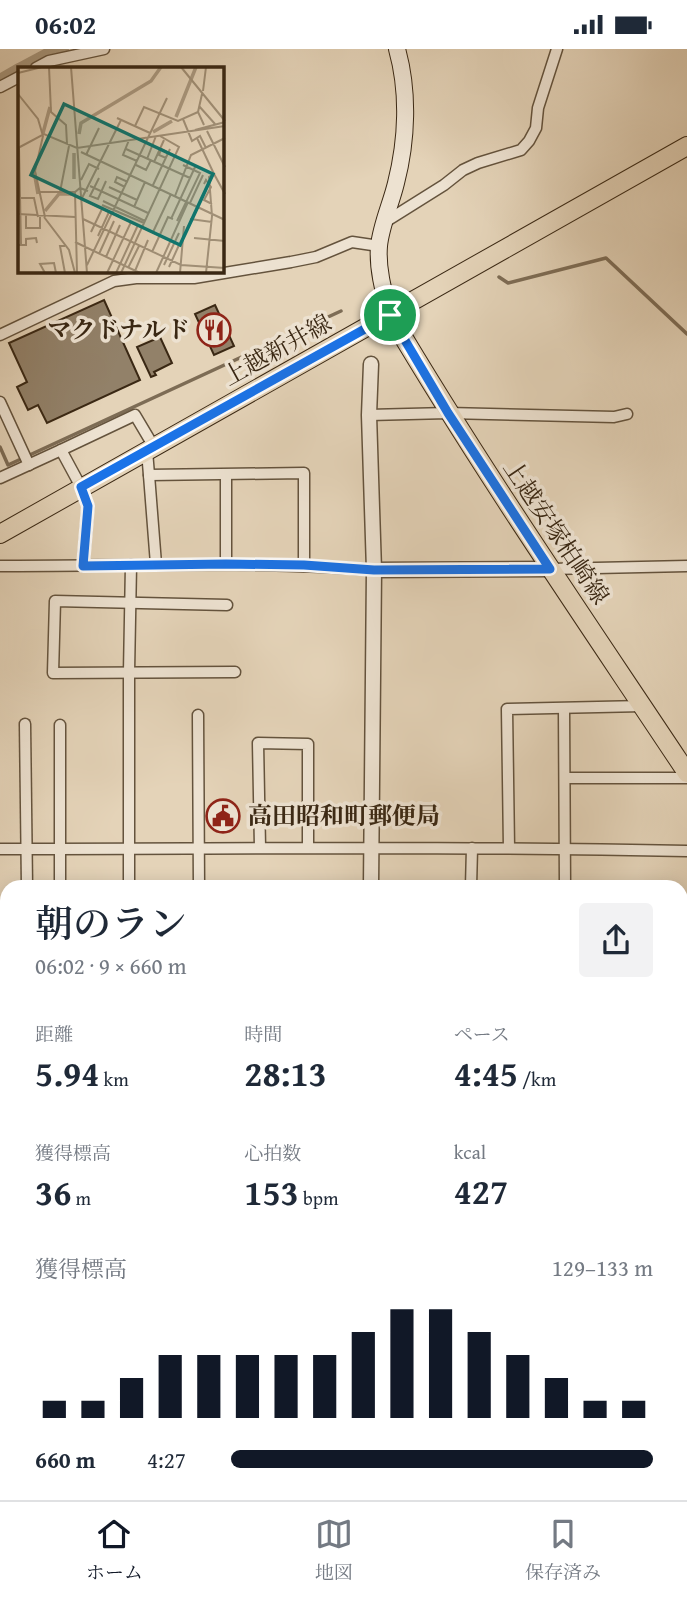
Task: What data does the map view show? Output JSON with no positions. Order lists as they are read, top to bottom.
{
  "streets": {
    "main road": ["上越新井線", "上越安塚柏崎線"]
  },
  "crossings": [
    ["上越新井線", "上越安塚柏崎線"]
  ],
  "places": {
    "restaurant": ["マクドナルド"],
    "public building": ["高田昭和町郵便局"]
  },
  "page": {
    "status": "06:02",
    "heading": ["朝のラン", "06:02 · 9 × 660 m"],
    "stats": [
      ["距離", "5.94 km"],
      ["時間", "28:13"],
      ["ペース", "4:45 /km"],
      ["獲得標高", "36 m"],
      ["心拍数", "153 bpm"],
      ["kcal", "427"]
    ],
    "chart": ["獲得標高", "129–133 m"],
    "list": [
      {
        "name": "660 m",
        "note": "4:27"
      }
    ],
    "tabs": ["ホーム", "地図", "保存済み"]
  }
}
